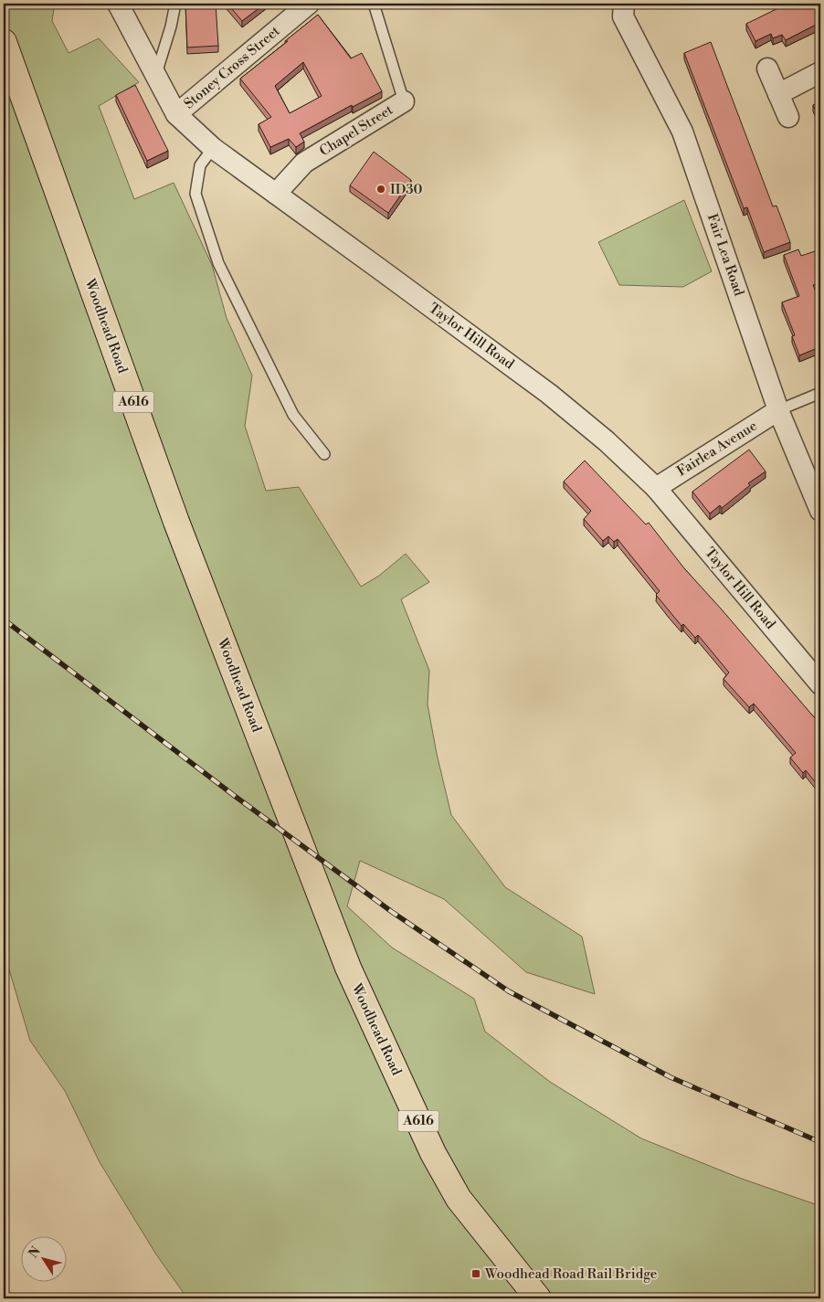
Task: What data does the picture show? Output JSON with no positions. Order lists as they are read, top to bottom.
{
  "streets": {
    "main road": ["Woodhead Road", "A616"],
    "street": [
      "Stoney Cross Street",
      "Chapel Street",
      "Fair Lea Road",
      "Taylor Hill Road",
      "Fairlea Avenue"
    ]
  },
  "crossings": [
    ["Stoney Cross Street", "Taylor Hill Road"],
    ["Chapel Street", "Taylor Hill Road"],
    ["Fair Lea Road", "Fairlea Avenue"],
    ["Taylor Hill Road", "Fairlea Avenue"]
  ],
  "places": {
    "other": ["ID30"],
    "transit": ["Woodhead Road Rail Bridge"]
  },
  "north": "top left"
}
